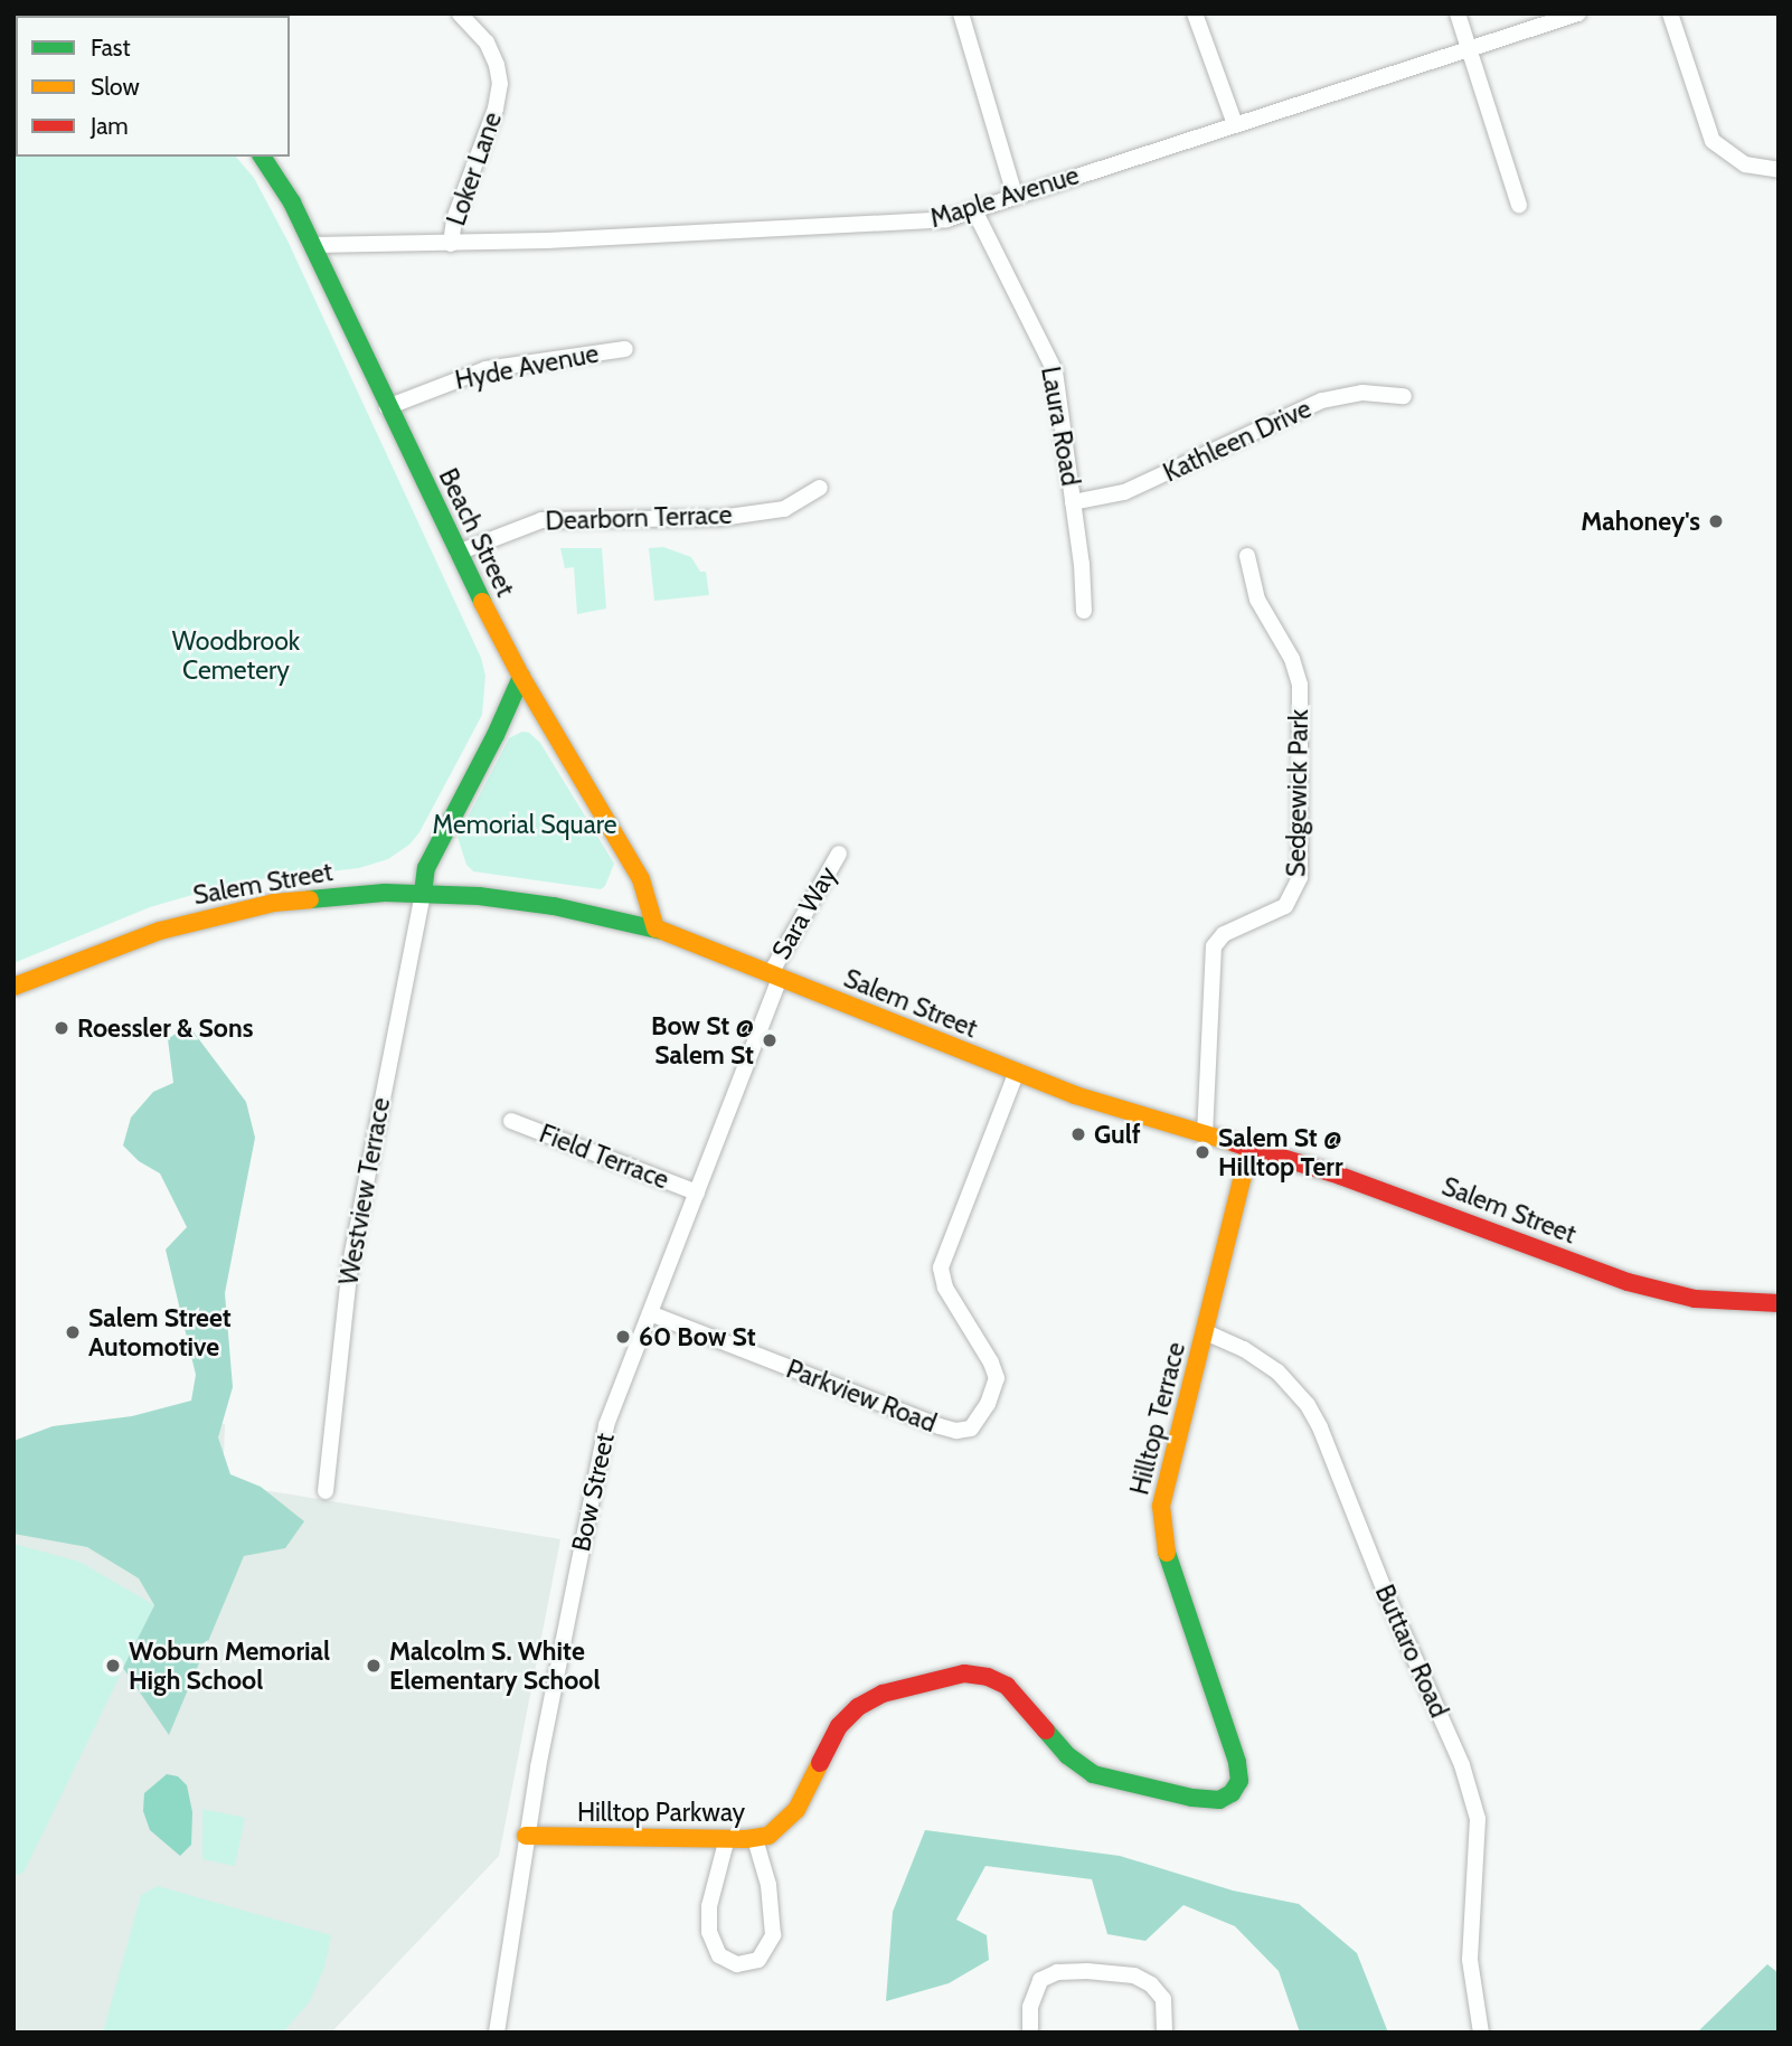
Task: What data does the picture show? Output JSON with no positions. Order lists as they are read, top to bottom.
{
  "streets": {
    "street": [
      "Loker Lane",
      "Maple Avenue",
      "Hyde Avenue",
      "Laura Road",
      "Kathleen Drive",
      "Dearborn Terrace",
      "Beach Street",
      "Sedgewick Park",
      "Salem Street",
      "Sara Way",
      "Field Terrace",
      "Westview Terrace",
      "Parkview Road",
      "Hilltop Terrace",
      "Bow Street",
      "Buttaro Road",
      "Hilltop Parkway"
    ]
  },
  "crossings": [
    ["Loker Lane", "Maple Avenue"],
    ["Maple Avenue", "Laura Road"],
    ["Maple Avenue", "Beach Street"],
    ["Hyde Avenue", "Beach Street"],
    ["Laura Road", "Kathleen Drive"],
    ["Dearborn Terrace", "Beach Street"],
    ["Beach Street", "Salem Street"],
    ["Sedgewick Park", "Salem Street"],
    ["Salem Street", "Sara Way"],
    ["Salem Street", "Westview Terrace"],
    ["Salem Street", "Parkview Road"],
    ["Salem Street", "Hilltop Terrace"],
    ["Salem Street", "Bow Street"],
    ["Sara Way", "Bow Street"],
    ["Field Terrace", "Bow Street"],
    ["Parkview Road", "Bow Street"],
    ["Hilltop Terrace", "Buttaro Road"],
    ["Hilltop Terrace", "Hilltop Parkway"],
    ["Bow Street", "Hilltop Parkway"]
  ],
  "parks": ["Woodbrook Cemetery", "Memorial Square"],
  "places": [
    "Mahoney's",
    "Roessler & Sons",
    "Bow St @ Salem St",
    "Gulf",
    "Salem St @ Hilltop Terr",
    "Salem Street Automotive",
    "60 Bow St",
    "Woburn Memorial High School",
    "Malcolm S. White Elementary School"
  ],
  "legend": ["Fast", "Slow", "Jam"]
}
